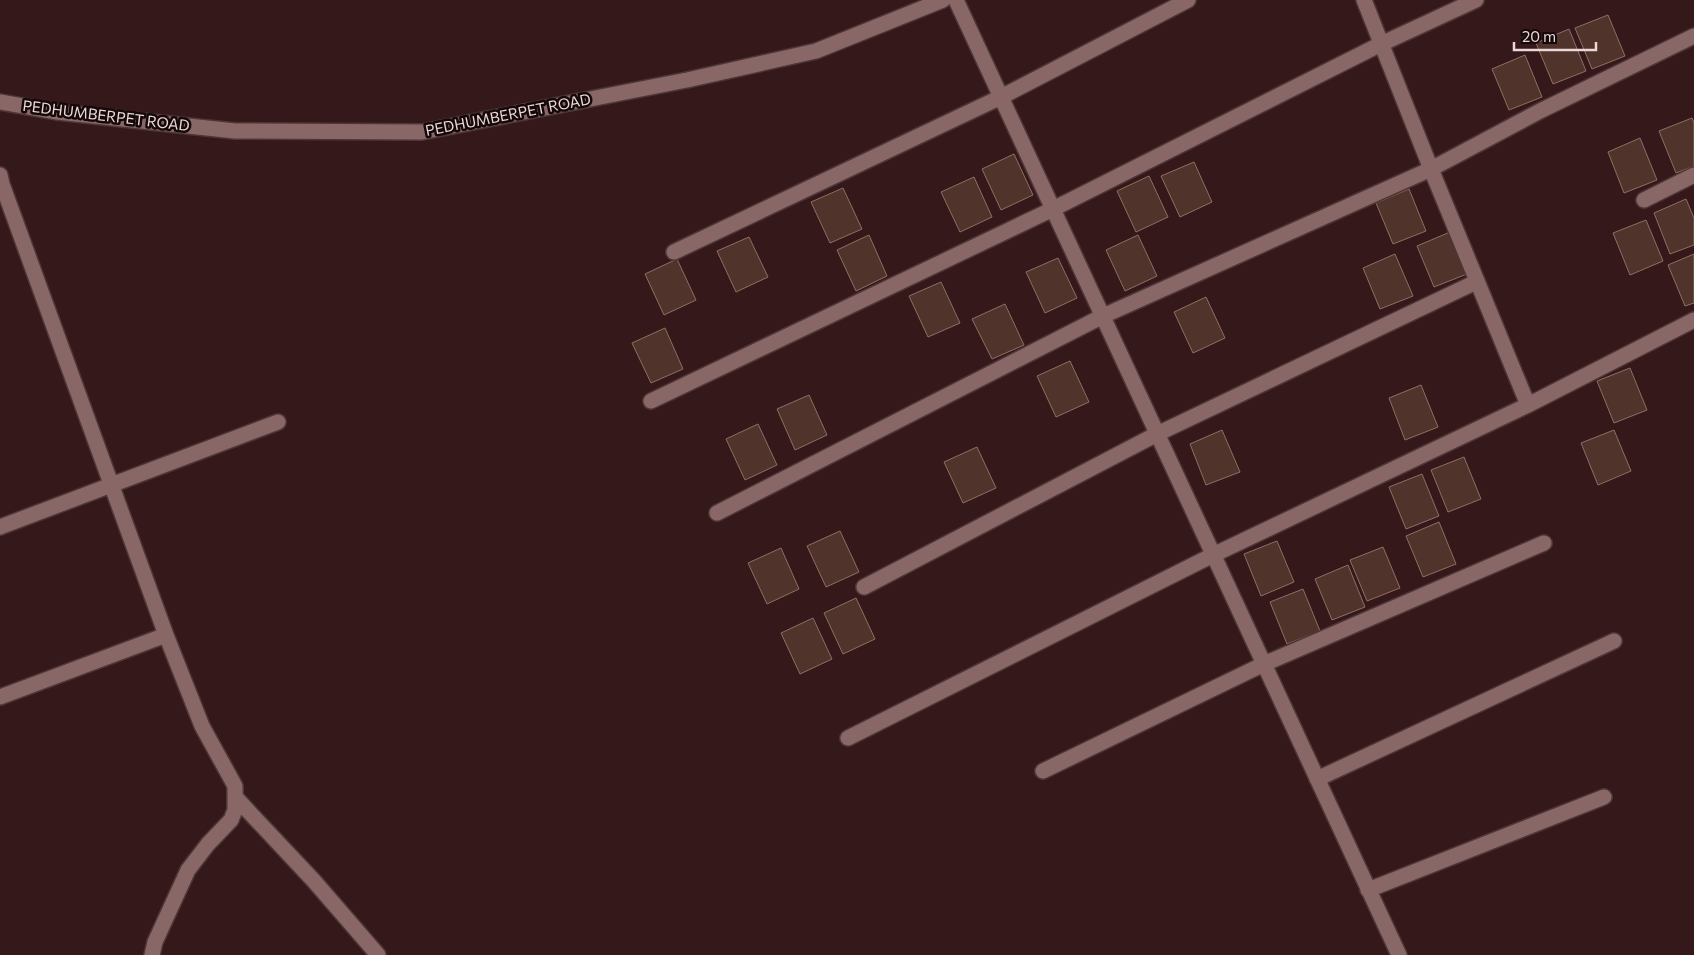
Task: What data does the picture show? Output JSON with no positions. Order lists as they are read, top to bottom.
{
  "streets": {
    "street": ["PEDHUMBERPET ROAD"]
  },
  "scale_bar": "20 m"
}
